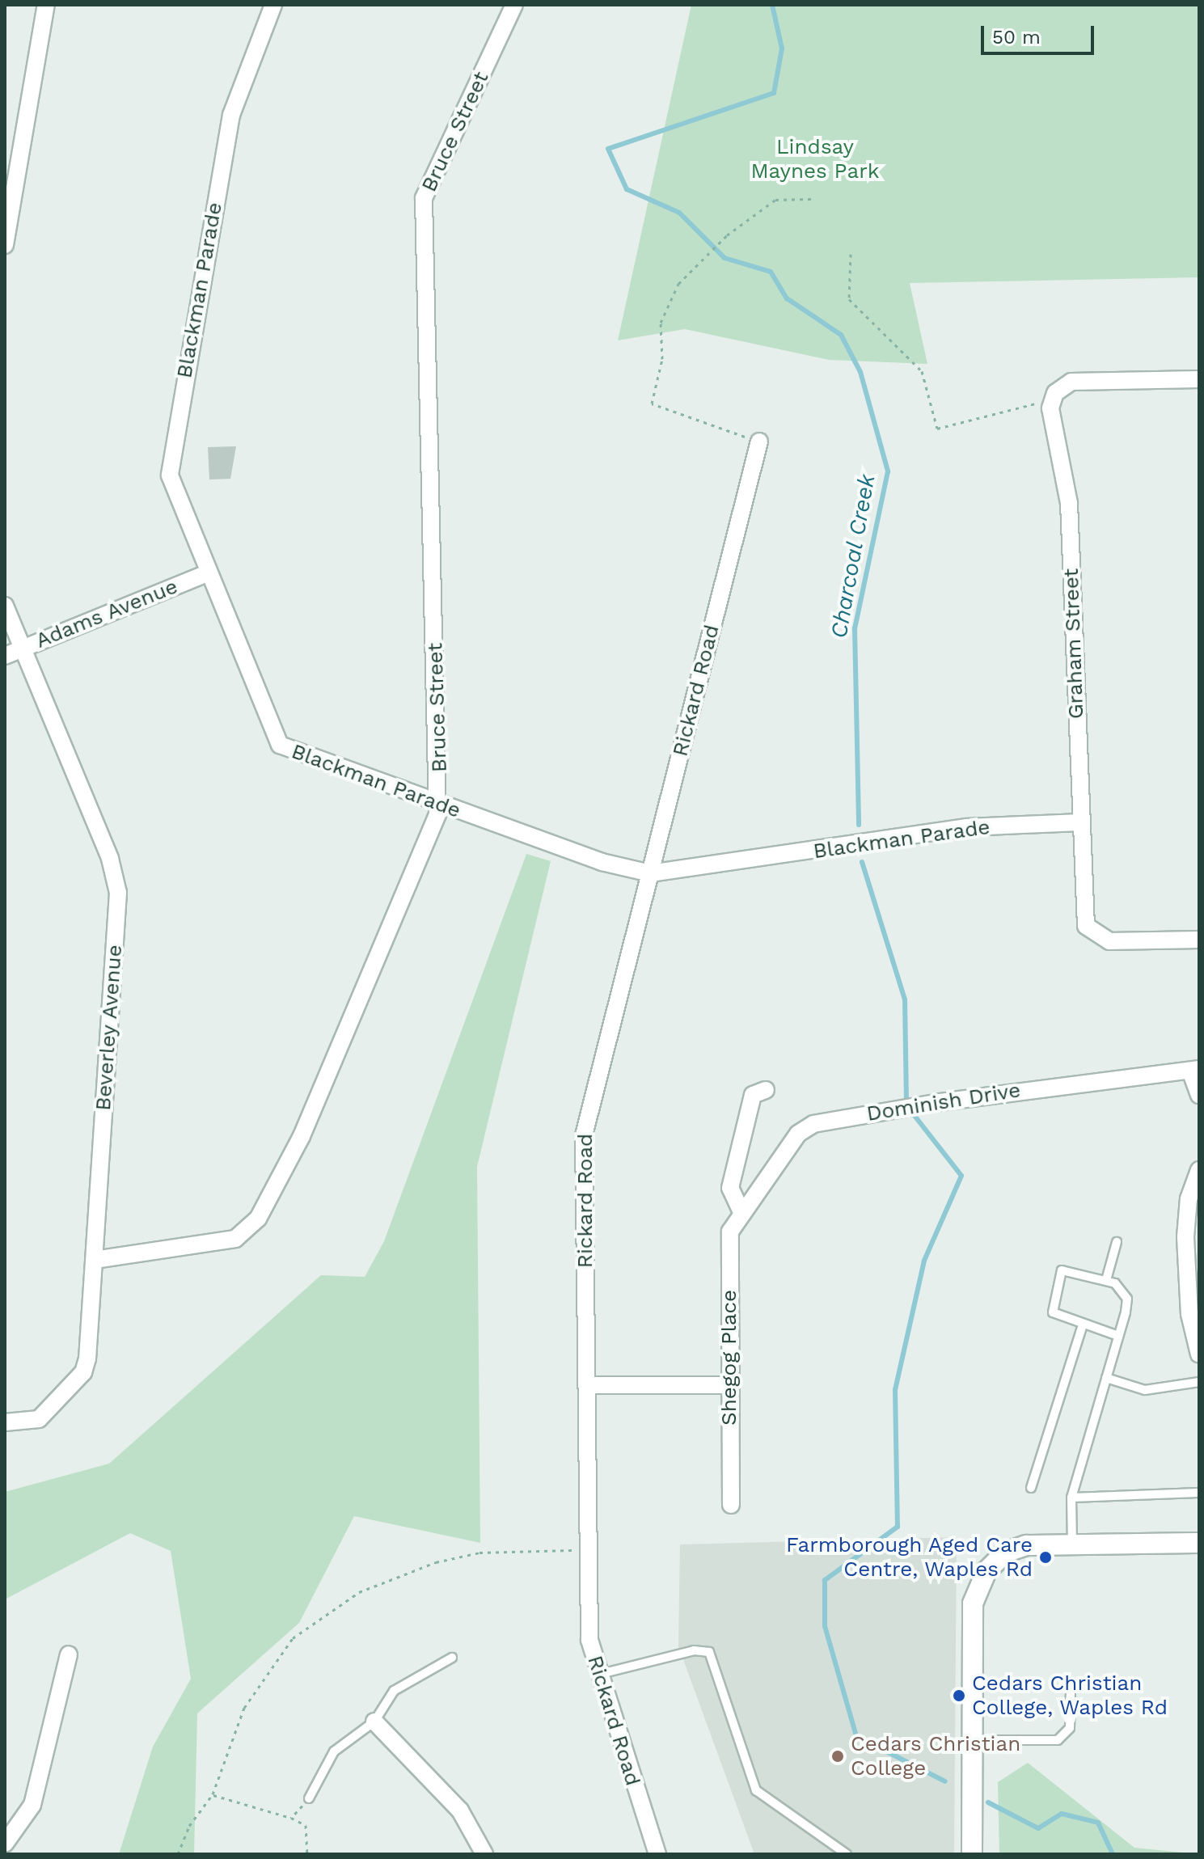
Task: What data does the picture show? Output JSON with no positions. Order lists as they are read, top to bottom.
{
  "streets": {
    "street": [
      "Bruce Street",
      "Blackman Parade",
      "Adams Avenue",
      "Graham Street",
      "Rickard Road",
      "Beverley Avenue",
      "Dominish Drive",
      "Shegog Place"
    ]
  },
  "crossings": [
    ["Bruce Street", "Blackman Parade"],
    ["Bruce Street", "Beverley Avenue"],
    ["Blackman Parade", "Adams Avenue"],
    ["Blackman Parade", "Graham Street"],
    ["Blackman Parade", "Rickard Road"],
    ["Adams Avenue", "Beverley Avenue"],
    ["Dominish Drive", "Shegog Place"]
  ],
  "water": ["Charcoal Creek"],
  "parks": ["Lindsay Maynes Park"],
  "places": ["Farmborough Aged Care Centre, Waples Rd", "Cedars Christian College, Waples Rd", "Cedars Christian College"],
  "scale_bar": "50 m"
}
